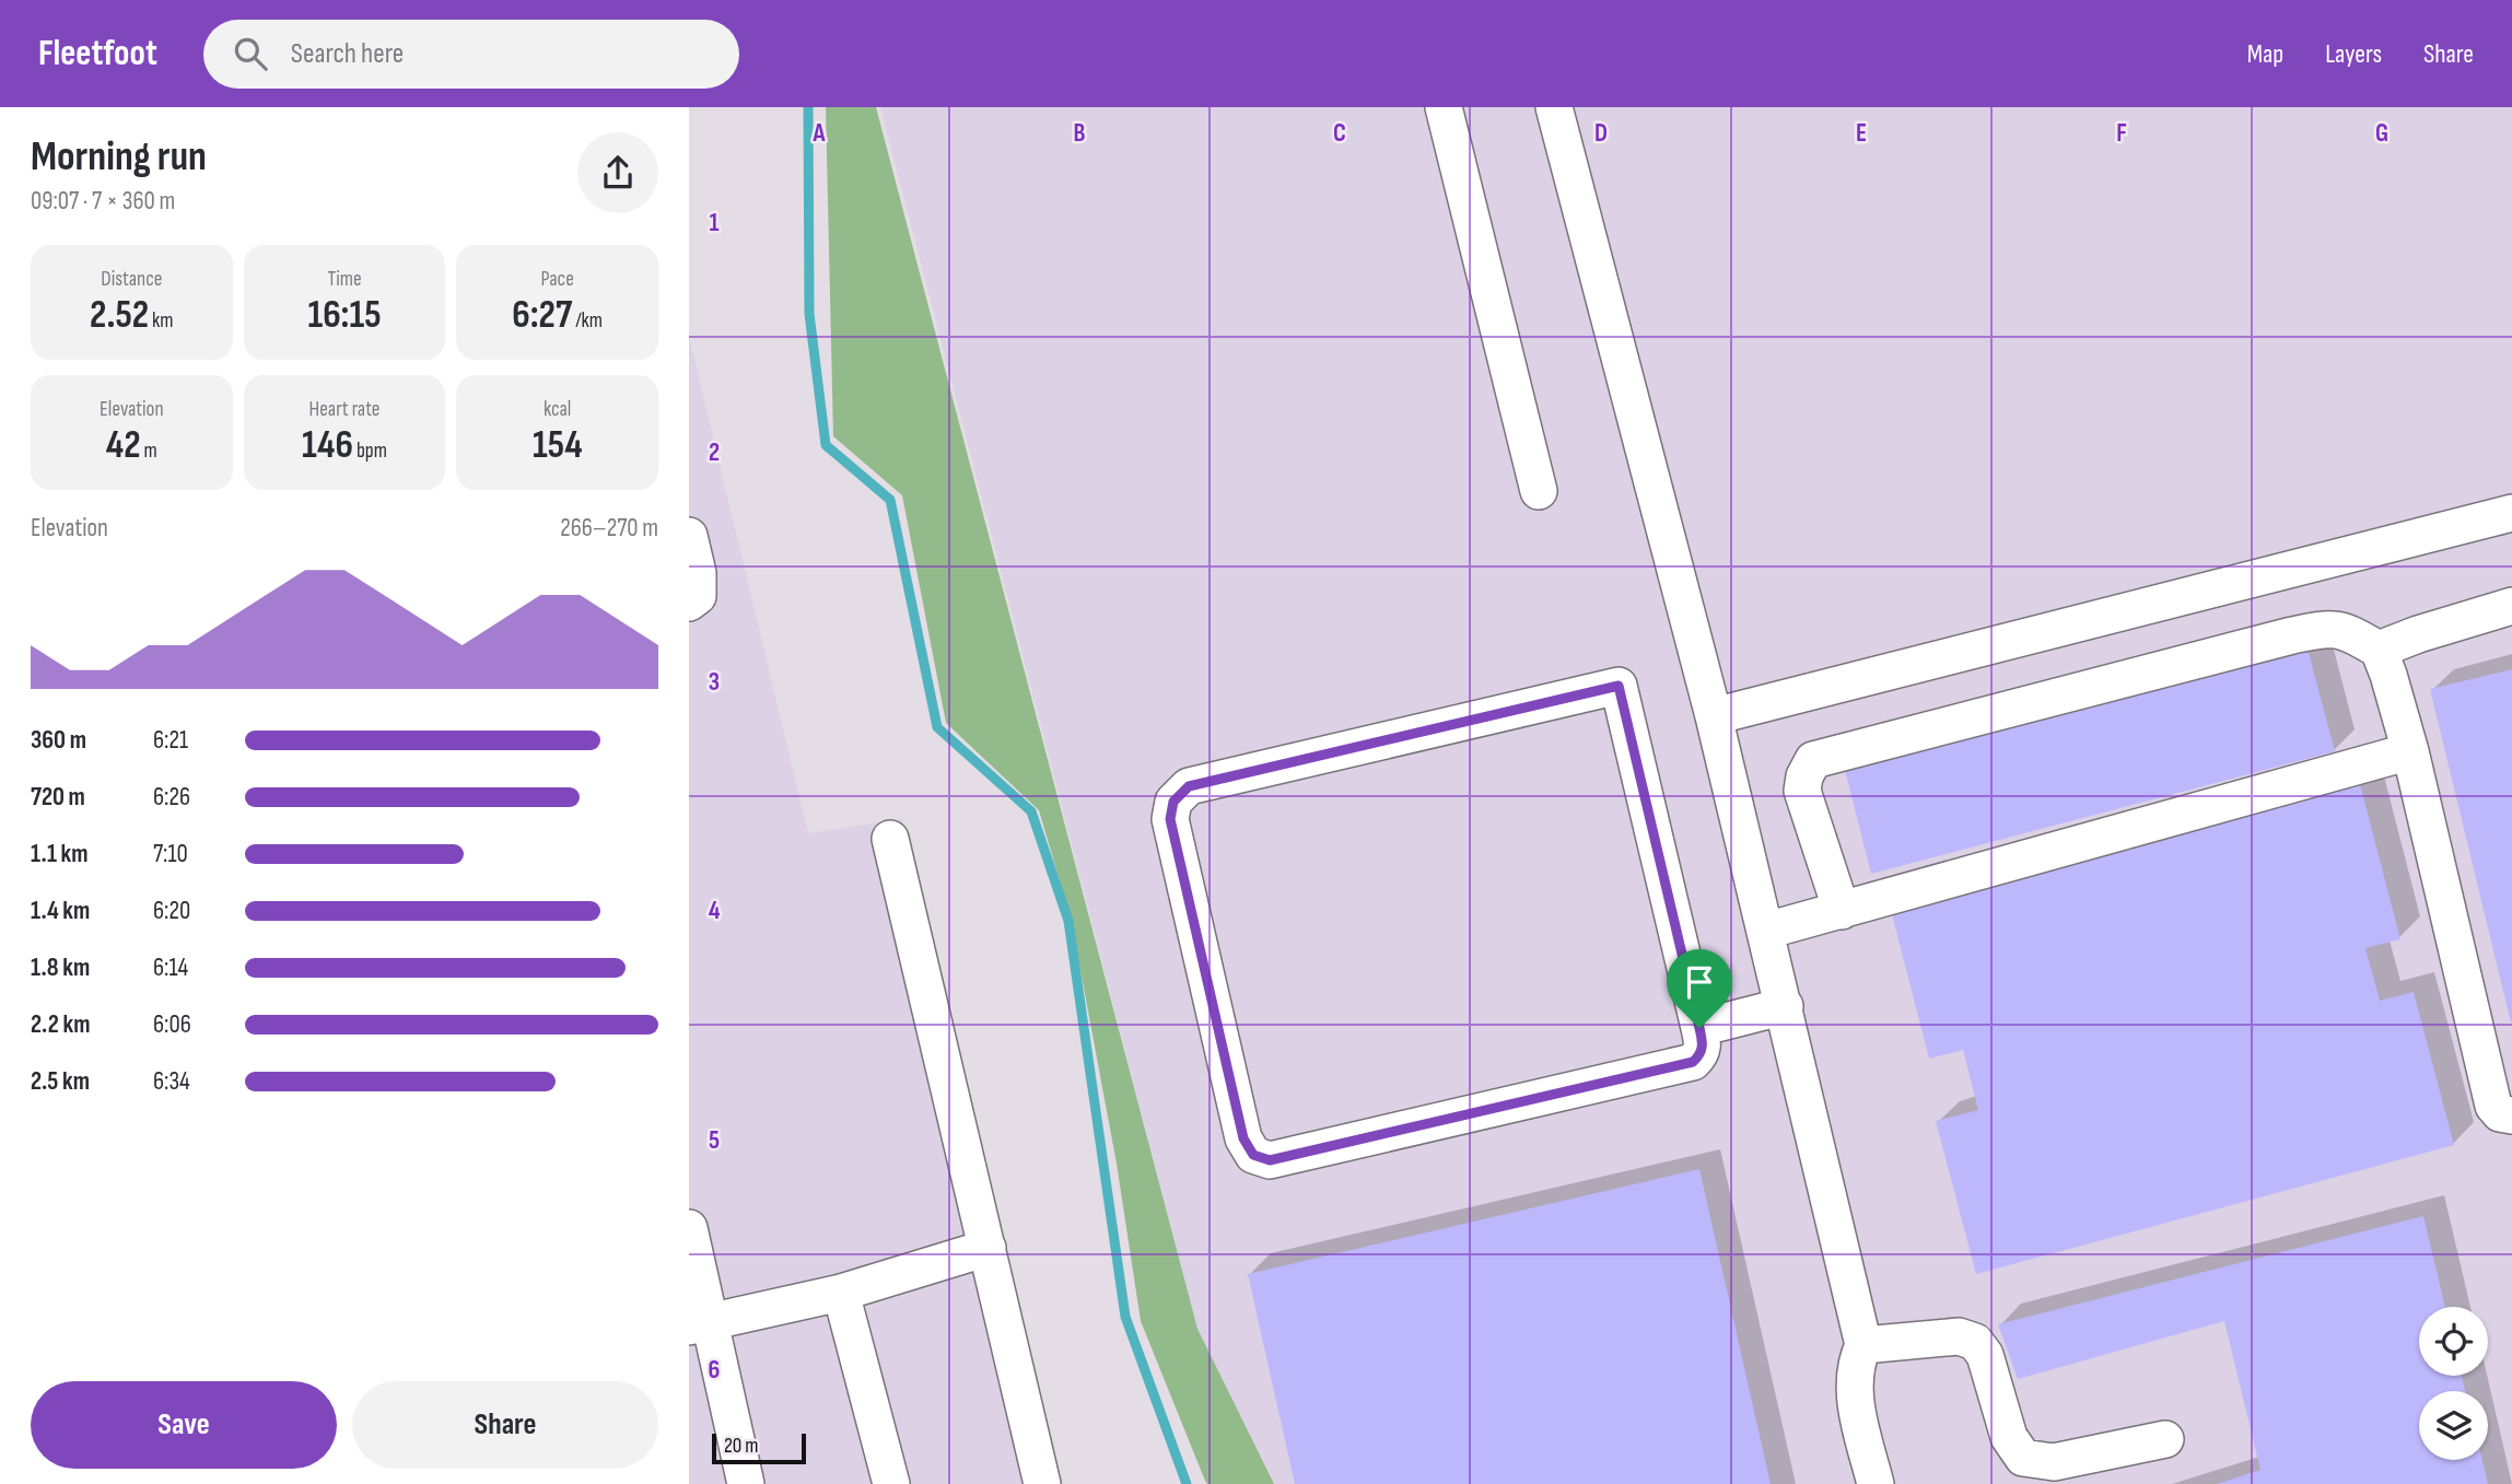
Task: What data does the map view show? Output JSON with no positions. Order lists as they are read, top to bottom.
{
  "scale_bar": "20 m",
  "page": {
    "header": "Fleetfoot",
    "search": "Search here",
    "nav": ["Map", "Layers", "Share"],
    "heading": ["Morning run", "09:07 · 7 × 360 m"],
    "stats": [
      ["Distance", "2.52 km"],
      ["Time", "16:15"],
      ["Pace", "6:27 /km"],
      ["Elevation", "42 m"],
      ["Heart rate", "146 bpm"],
      ["kcal", "154"]
    ],
    "chart": ["Elevation", "266–270 m"],
    "list": [
      {
        "name": "360 m",
        "note": "6:21"
      },
      {
        "name": "720 m",
        "note": "6:26"
      },
      {
        "name": "1.1 km",
        "note": "7:10"
      },
      {
        "name": "1.4 km",
        "note": "6:20"
      },
      {
        "name": "1.8 km",
        "note": "6:14"
      },
      {
        "name": "2.2 km",
        "note": "6:06"
      },
      {
        "name": "2.5 km",
        "note": "6:34"
      }
    ],
    "buttons": ["Save", "Share"],
    "scale": "20 m"
  },
  "grid": {
    "columns": [
      "A",
      "B",
      "C",
      "D",
      "E",
      "F",
      "G"
    ],
    "rows": [
      "1",
      "2",
      "3",
      "4",
      "5",
      "6"
    ]
  }
}
